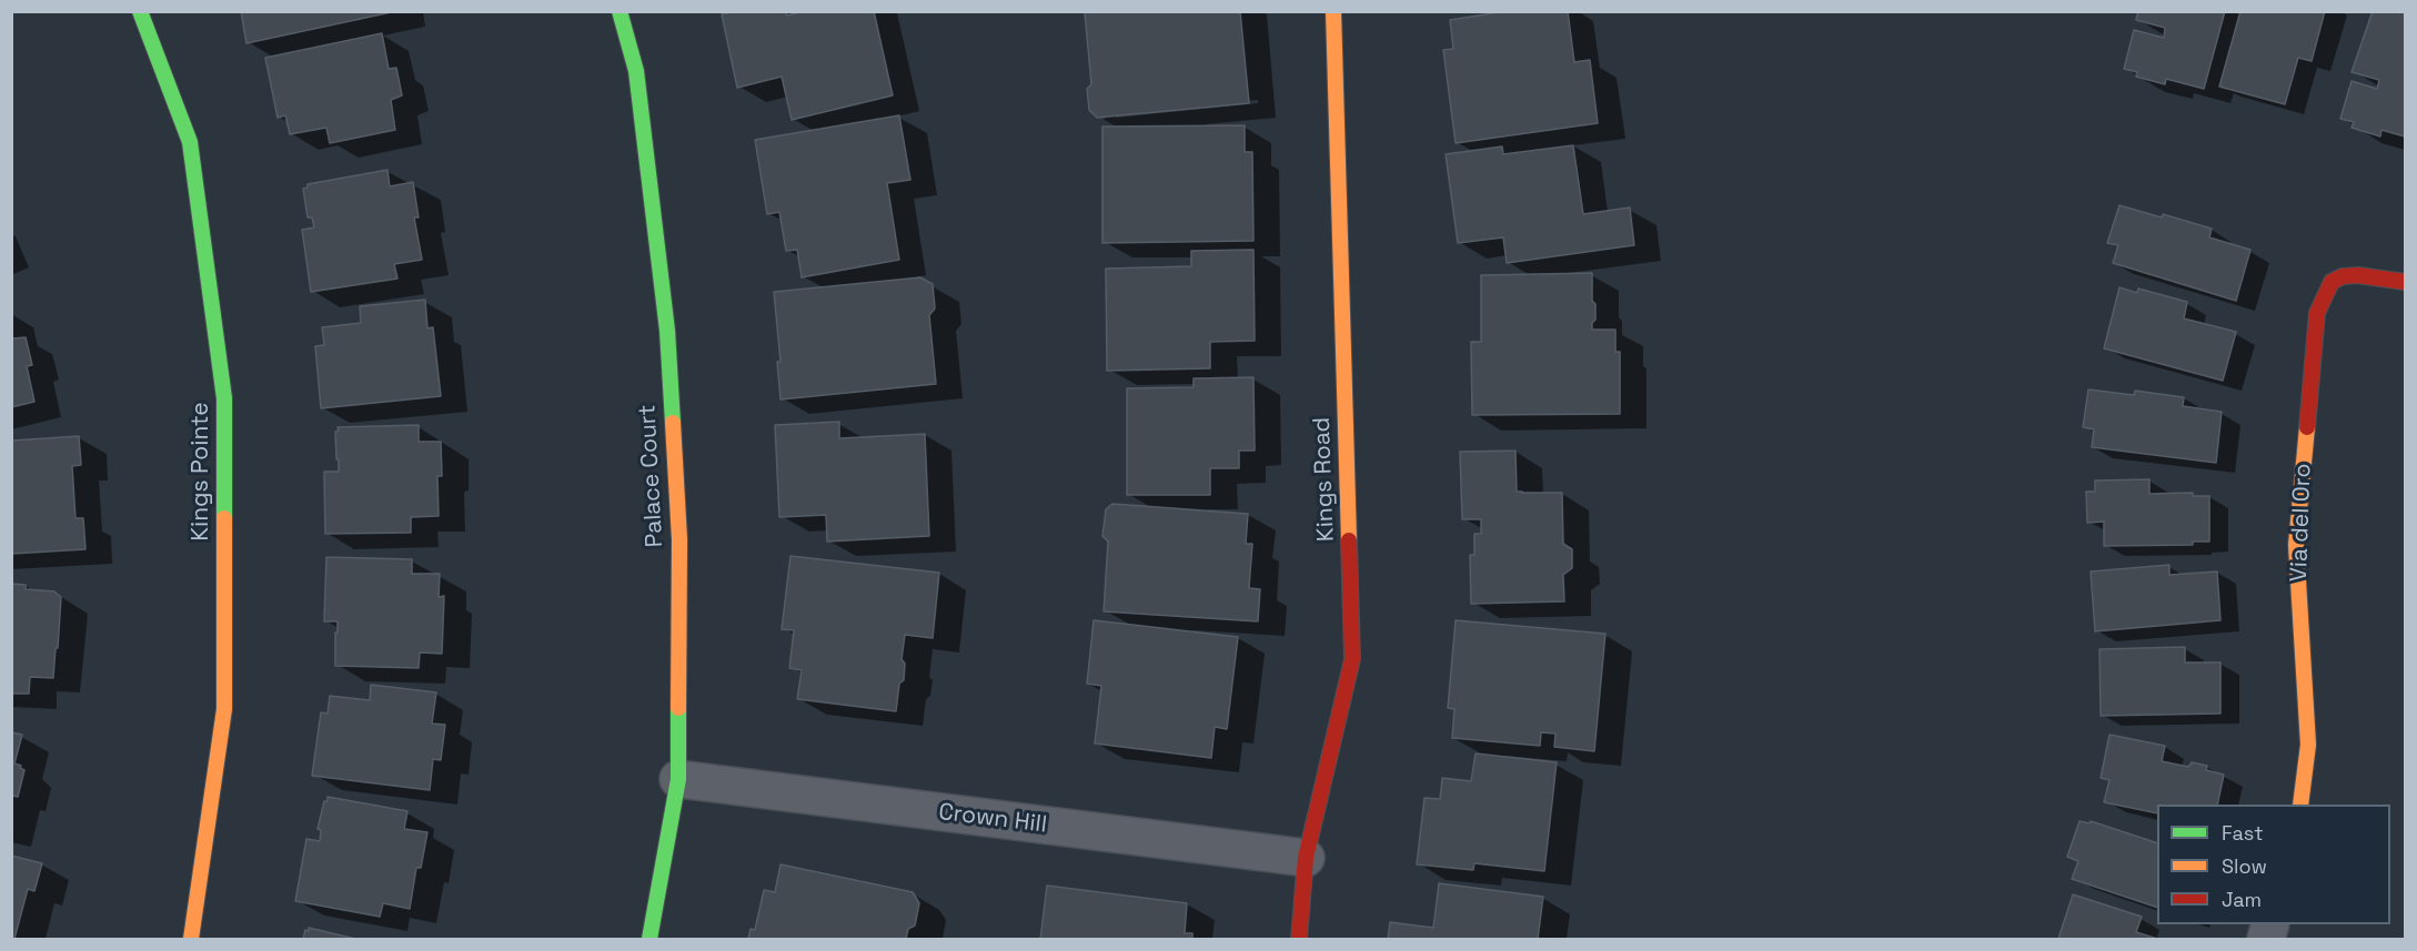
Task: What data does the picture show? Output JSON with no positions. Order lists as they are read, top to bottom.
{
  "streets": {
    "street": [
      "Kings Pointe",
      "Palace Court",
      "Kings Road",
      "Via del Oro",
      "Crown Hill"
    ]
  },
  "crossings": [
    ["Palace Court", "Crown Hill"],
    ["Kings Road", "Crown Hill"]
  ],
  "legend": ["Fast", "Slow", "Jam"]
}
